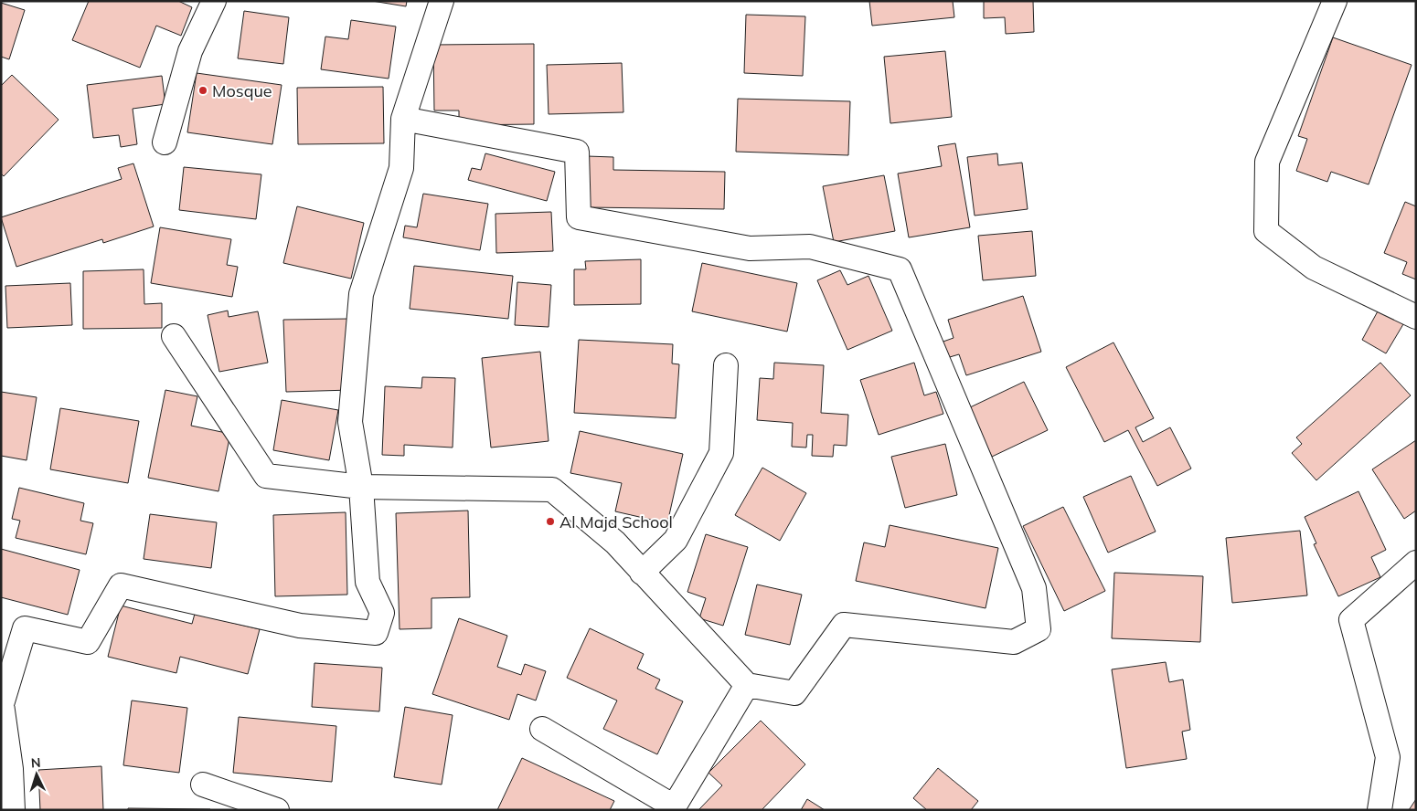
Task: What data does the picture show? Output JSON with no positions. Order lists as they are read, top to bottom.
{
  "places": ["Mosque", "Al Majd School"],
  "north": "top"
}
